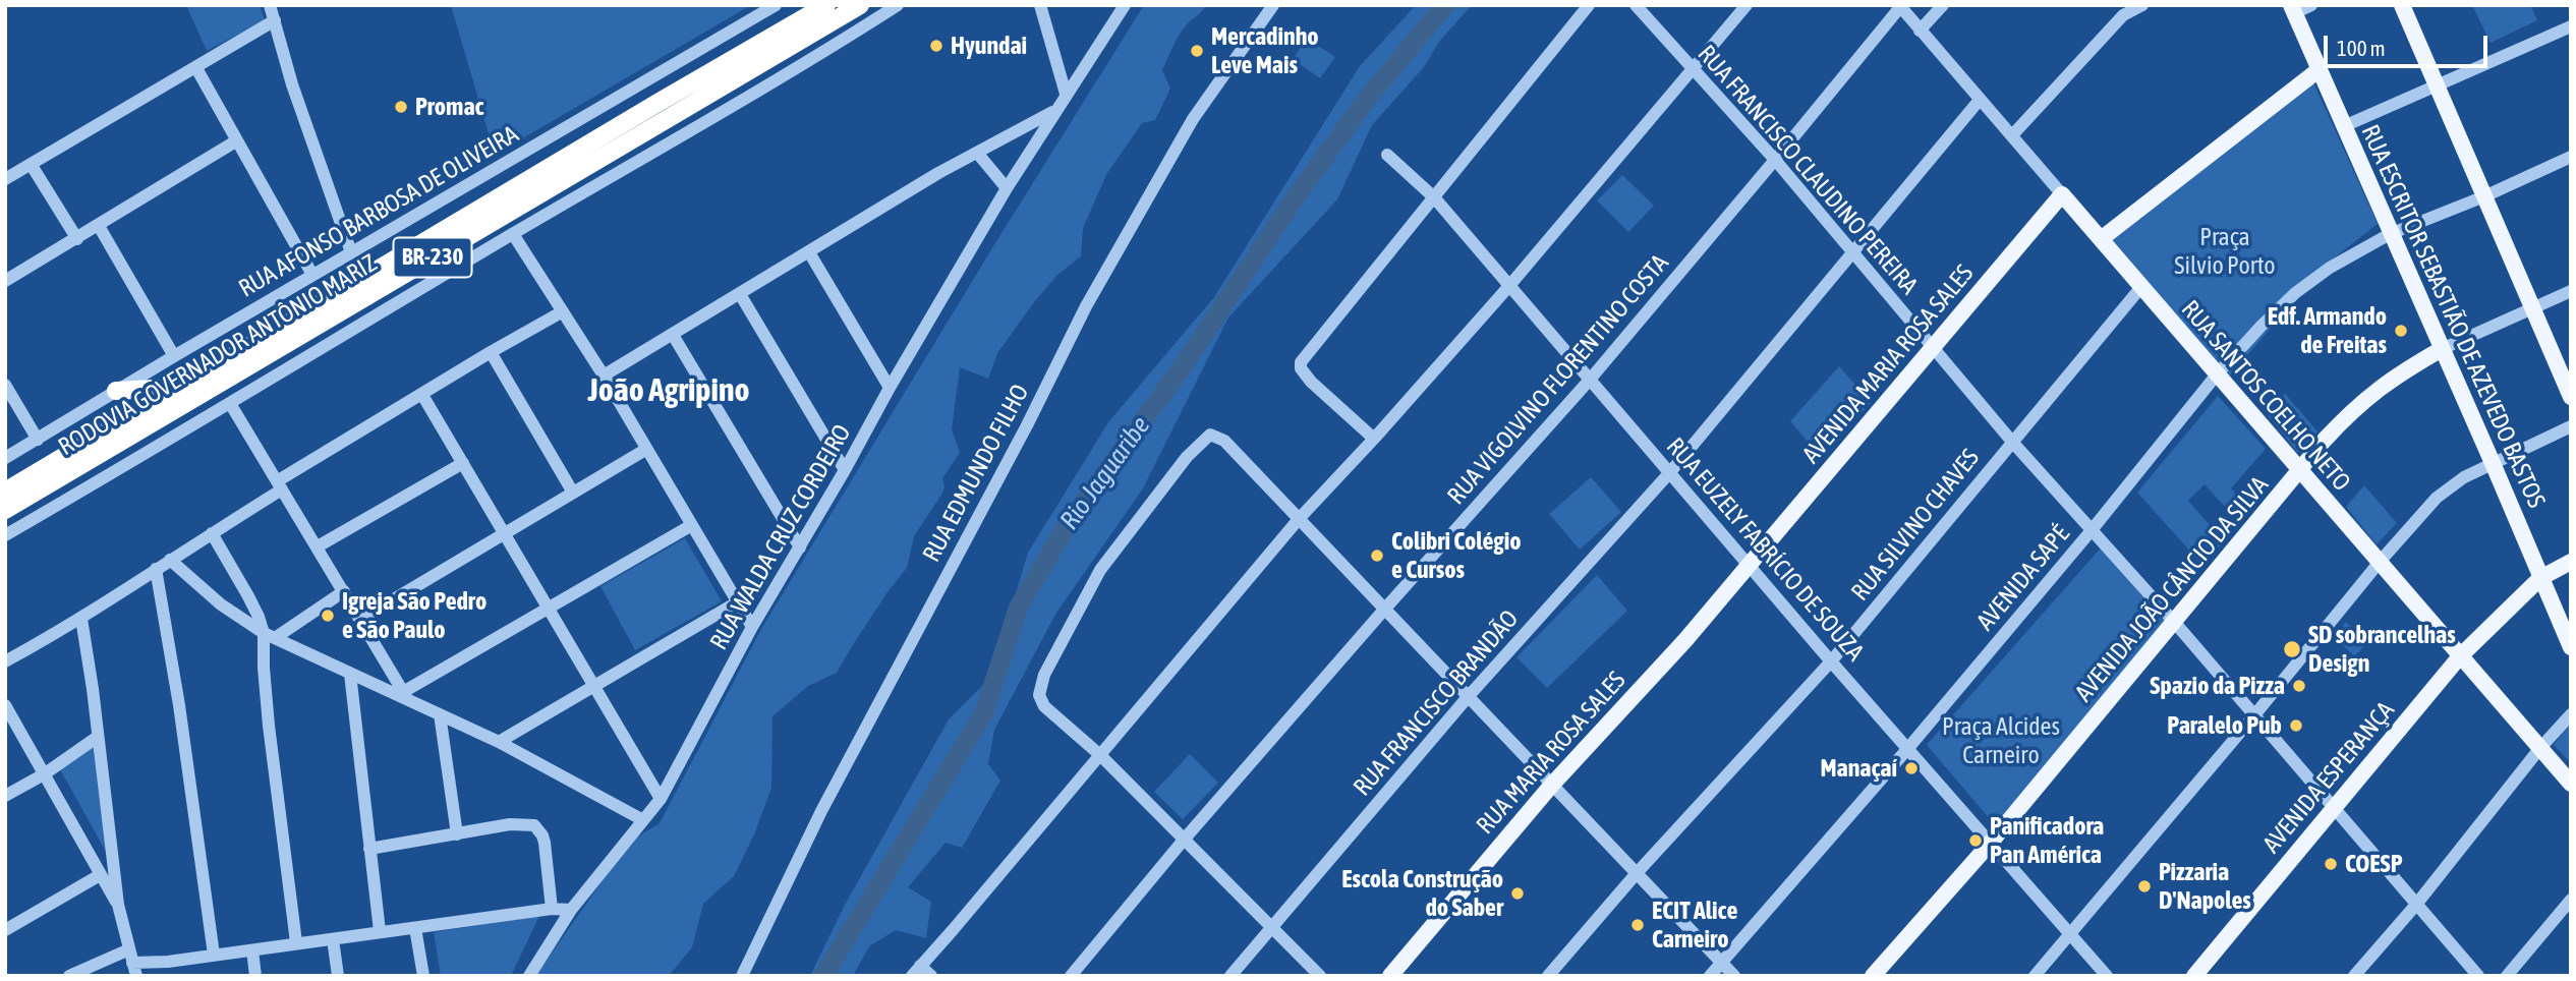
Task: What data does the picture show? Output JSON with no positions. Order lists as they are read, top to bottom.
{
  "streets": {
    "highway": ["BR-230", "RODOVIA GOVERNADOR ANTÔNIO MARIZ"],
    "main road": [
      "RUA ESCRITOR SEBASTIÃO DE AZEVEDO BASTOS",
      "AVENIDA MARIA ROSA SALES",
      "RUA SANTOS COELHO NETO",
      "AVENIDA JOÃO CÂNCIO DA SILVA",
      "RUA MARIA ROSA SALES",
      "AVENIDA ESPERANÇA"
    ],
    "street": [
      "RUA FRANCISCO CLAUDINO PEREIRA",
      "RUA AFONSO BARBOSA DE OLIVEIRA",
      "RUA VIGOLVINO FLORENTINO COSTA",
      "RUA EDMUNDO FILHO",
      "RUA SILVINO CHAVES",
      "RUA WALDA CRUZ CORDEIRO",
      "RUA EUZELY FABRÍCIO DE SOUZA",
      "AVENIDA SAPÉ",
      "RUA FRANCISCO BRANDÃO"
    ]
  },
  "crossings": [
    ["RUA FRANCISCO CLAUDINO PEREIRA", "AVENIDA MARIA ROSA SALES"],
    ["RUA FRANCISCO CLAUDINO PEREIRA", "RUA VIGOLVINO FLORENTINO COSTA"],
    ["RUA FRANCISCO CLAUDINO PEREIRA", "RUA SILVINO CHAVES"],
    ["RUA FRANCISCO CLAUDINO PEREIRA", "AVENIDA SAPÉ"],
    ["RUA FRANCISCO CLAUDINO PEREIRA", "AVENIDA JOÃO CÂNCIO DA SILVA"],
    ["RUA FRANCISCO CLAUDINO PEREIRA", "RUA FRANCISCO BRANDÃO"],
    ["RUA FRANCISCO CLAUDINO PEREIRA", "AVENIDA ESPERANÇA"],
    ["RUA ESCRITOR SEBASTIÃO DE AZEVEDO BASTOS", "AVENIDA SAPÉ"],
    ["RUA ESCRITOR SEBASTIÃO DE AZEVEDO BASTOS", "AVENIDA JOÃO CÂNCIO DA SILVA"],
    ["RUA ESCRITOR SEBASTIÃO DE AZEVEDO BASTOS", "AVENIDA ESPERANÇA"],
    ["AVENIDA MARIA ROSA SALES", "RUA SANTOS COELHO NETO"],
    ["AVENIDA MARIA ROSA SALES", "RUA EUZELY FABRÍCIO DE SOUZA"],
    ["AVENIDA MARIA ROSA SALES", "RUA MARIA ROSA SALES"],
    ["RUA VIGOLVINO FLORENTINO COSTA", "RUA SANTOS COELHO NETO"],
    ["RUA VIGOLVINO FLORENTINO COSTA", "RUA EUZELY FABRÍCIO DE SOUZA"],
    ["RUA SANTOS COELHO NETO", "RUA SILVINO CHAVES"],
    ["RUA SANTOS COELHO NETO", "AVENIDA SAPÉ"],
    ["RUA SANTOS COELHO NETO", "AVENIDA JOÃO CÂNCIO DA SILVA"],
    ["RUA SANTOS COELHO NETO", "RUA FRANCISCO BRANDÃO"],
    ["RUA SANTOS COELHO NETO", "AVENIDA ESPERANÇA"],
    ["RUA SILVINO CHAVES", "RUA EUZELY FABRÍCIO DE SOUZA"],
    ["RUA EUZELY FABRÍCIO DE SOUZA", "AVENIDA SAPÉ"],
    ["RUA EUZELY FABRÍCIO DE SOUZA", "AVENIDA JOÃO CÂNCIO DA SILVA"],
    ["RUA EUZELY FABRÍCIO DE SOUZA", "RUA FRANCISCO BRANDÃO"],
    ["RUA EUZELY FABRÍCIO DE SOUZA", "RUA MARIA ROSA SALES"]
  ],
  "districts": ["João Agripino"],
  "water": ["Rio Jaguaribe"],
  "parks": ["Praça Silvio Porto", "Praça Alcides Carneiro"],
  "places": [
    "Hyundai",
    "Mercadinho Leve Mais",
    "Promac",
    "Edf. Armando de Freitas",
    "Colibri Colégio e Cursos",
    "Igreja São Pedro e São Paulo",
    "SD sobrancelhas Design",
    "Spazio da Pizza",
    "Paralelo Pub",
    "Manaçaí",
    "Panificadora Pan América",
    "COESP",
    "Pizzaria D'Napoles",
    "Escola Construção do Saber",
    "ECIT Alice Carneiro"
  ],
  "scale_bar": "100 m"
}
